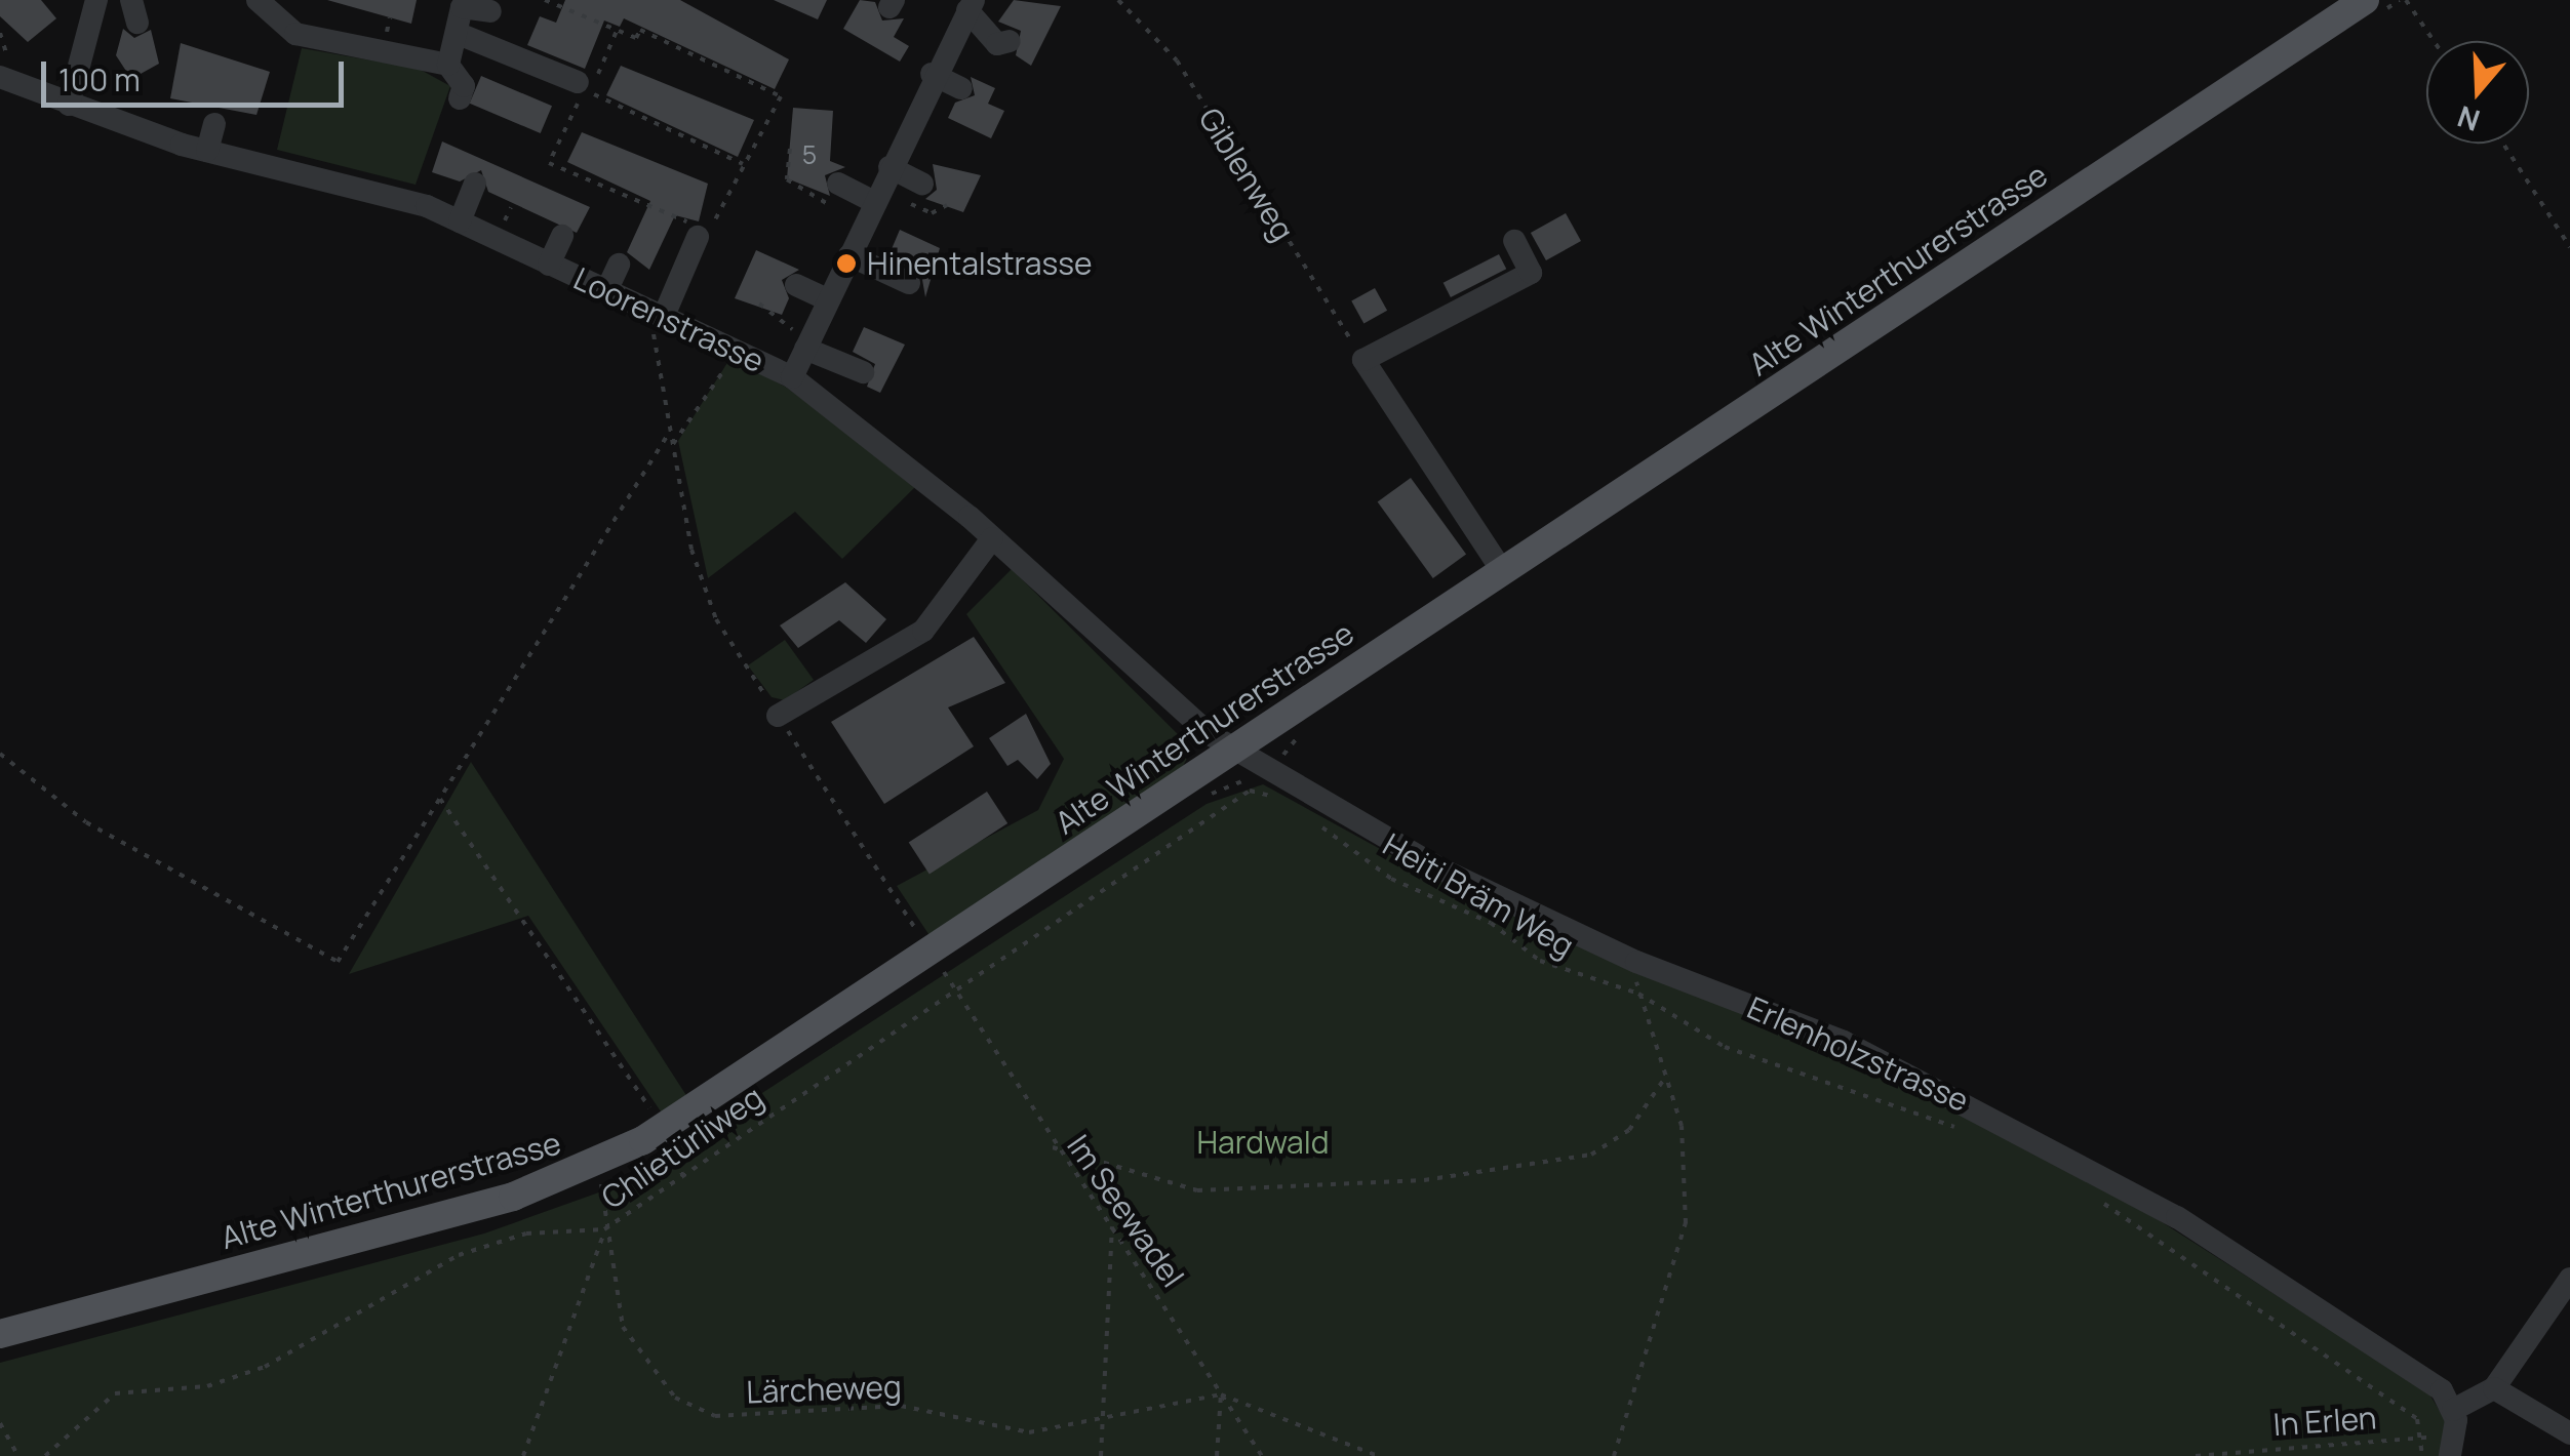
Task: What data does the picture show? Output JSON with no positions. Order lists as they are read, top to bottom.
{
  "streets": {
    "main road": ["Alte Winterthurerstrasse"],
    "street": ["Loorenstrasse", "Erlenholzstrasse"],
    "path": [
      "Giblenweg",
      "Heiti Bräm Weg",
      "Chlietürliweg",
      "Im Seewadel",
      "Lärcheweg",
      "In Erlen"
    ]
  },
  "crossings": [
    ["Alte Winterthurerstrasse", "Loorenstrasse"],
    ["Alte Winterthurerstrasse", "Erlenholzstrasse"],
    ["Alte Winterthurerstrasse", "Lärcheweg"],
    ["Loorenstrasse", "Erlenholzstrasse"],
    ["Erlenholzstrasse", "In Erlen"],
    ["Chlietürliweg", "Im Seewadel"],
    ["Chlietürliweg", "Lärcheweg"],
    ["Im Seewadel", "Lärcheweg"]
  ],
  "parks": ["Hardwald"],
  "places": ["Hinentalstrasse"],
  "house_numbers": ["5"],
  "scale_bar": "100 m",
  "north": "bottom"
}
